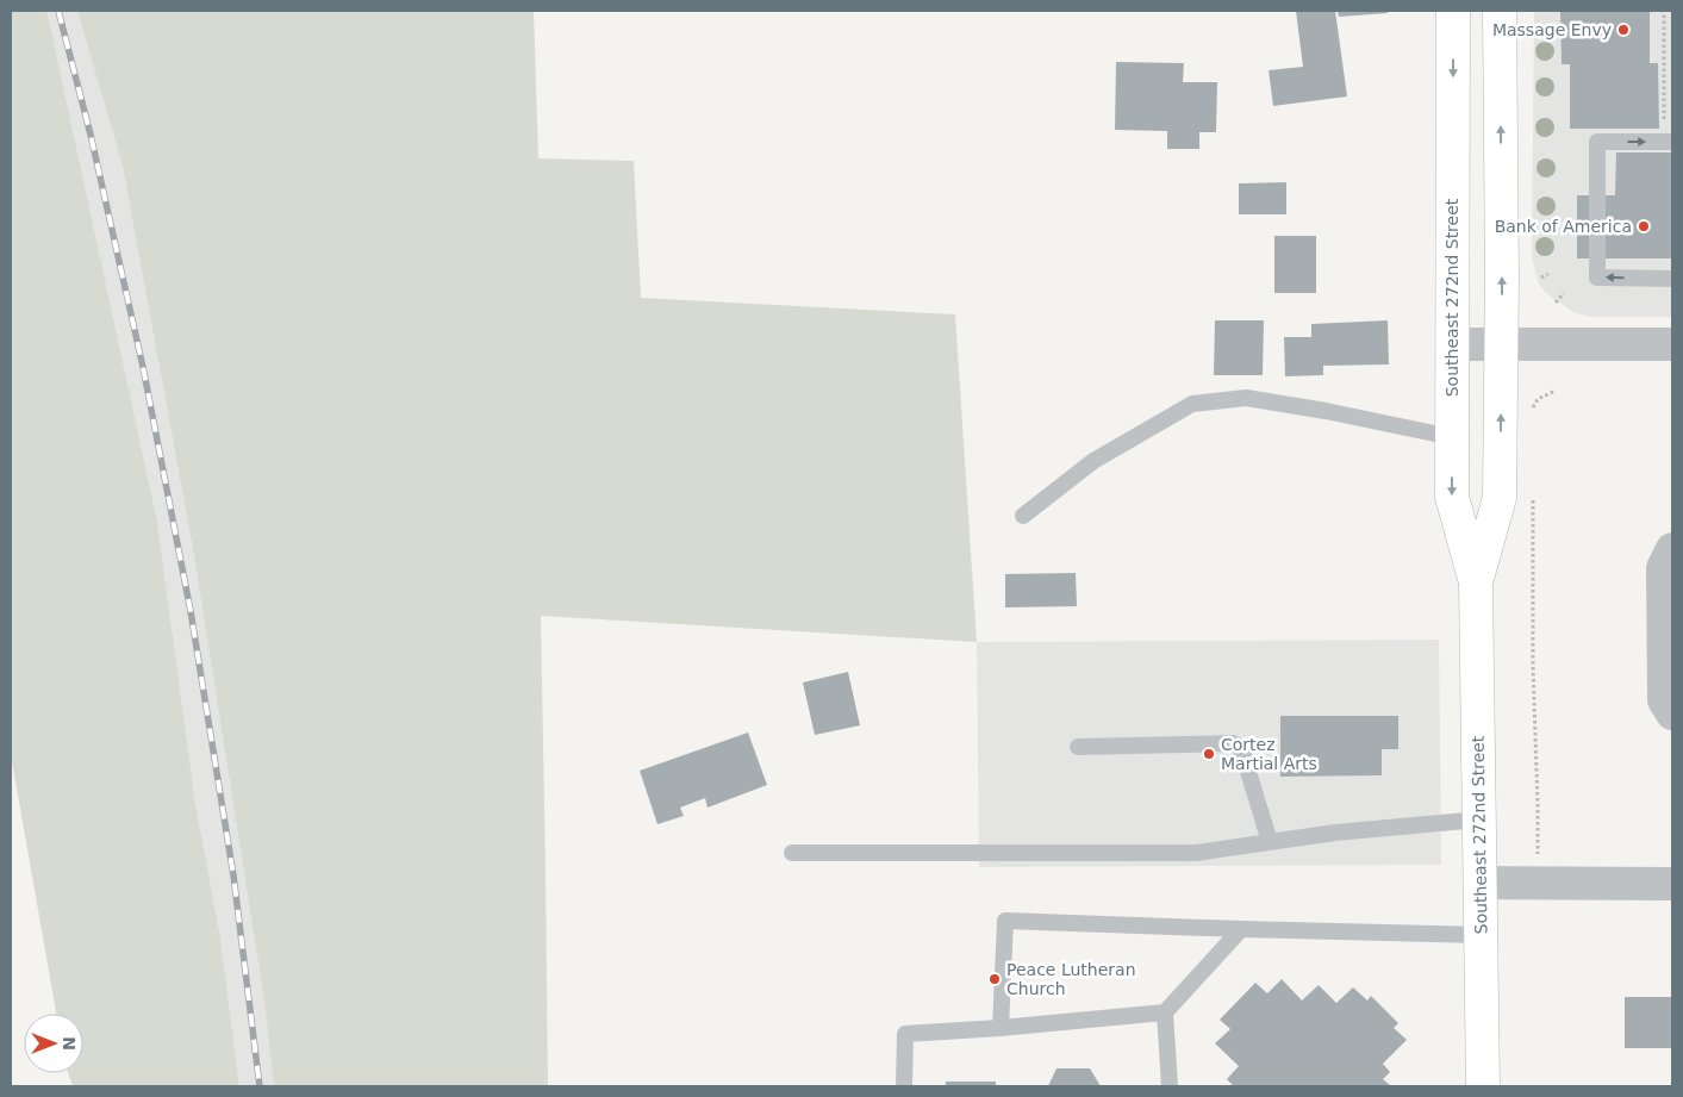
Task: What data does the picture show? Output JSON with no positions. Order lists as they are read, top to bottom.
{
  "streets": {
    "main road": ["Southeast 272nd Street"]
  },
  "places": [
    "Massage Envy",
    "Bank of America",
    "Cortez Martial Arts",
    "Peace Lutheran Church"
  ],
  "north": "right"
}
